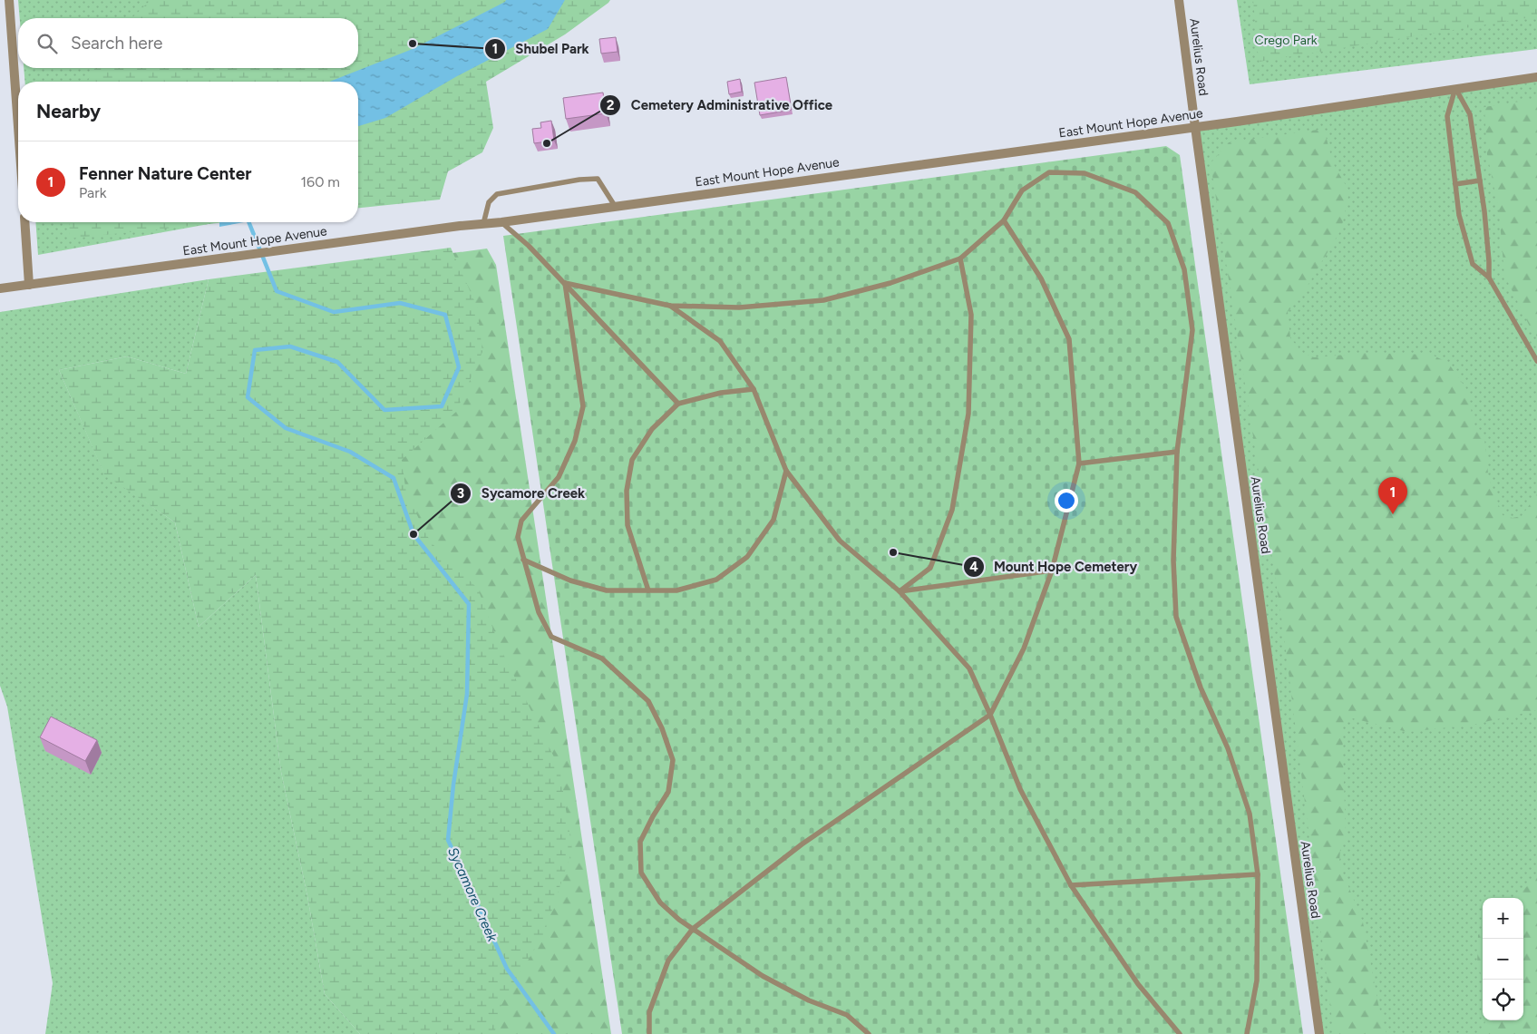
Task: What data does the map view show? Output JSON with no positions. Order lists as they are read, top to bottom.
{
  "streets": {
    "street": ["Aurelius Road", "East Mount Hope Avenue"]
  },
  "crossings": [
    ["Aurelius Road", "East Mount Hope Avenue"]
  ],
  "water": ["Sycamore Creek"],
  "parks": ["Crego Park"],
  "places": [
    "Shubel Park",
    "Cemetery Administrative Office",
    "Sycamore Creek",
    "Mount Hope Cemetery"
  ],
  "page": {
    "search": "Search here",
    "heading": "Nearby",
    "list": [
      {
        "mark": "1",
        "name": "Fenner Nature Center",
        "note": "Park",
        "value": "160 m"
      }
    ],
    "pins": "1",
    "map_buttons": ["+", "−"]
  }
}
